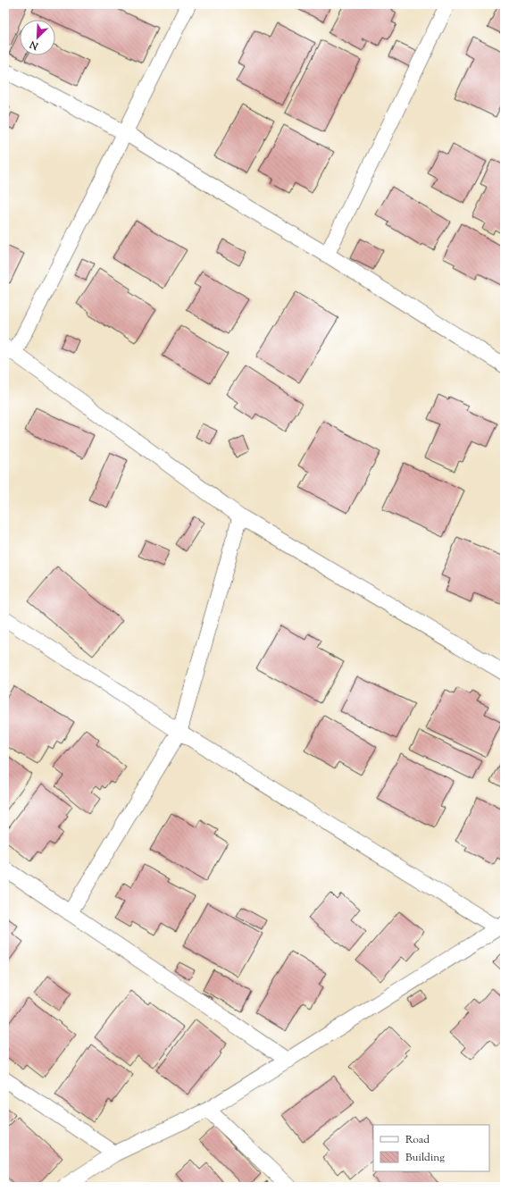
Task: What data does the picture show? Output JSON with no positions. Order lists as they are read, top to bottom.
{
  "legend": ["Road", "Building"],
  "north": "bottom left"
}
